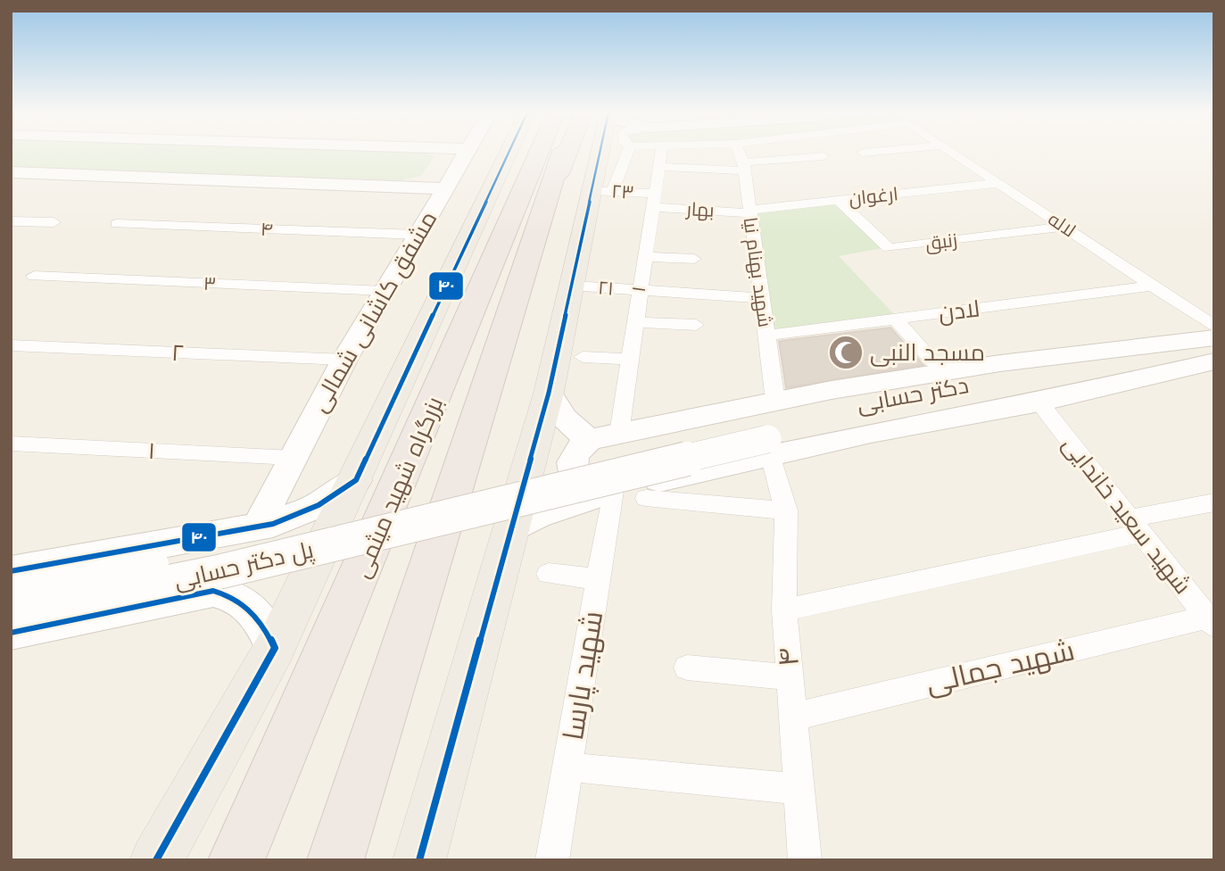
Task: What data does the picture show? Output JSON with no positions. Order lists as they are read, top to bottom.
{
  "streets": {
    "highway": ["بزرگراه شهید میثمی"],
    "main road": ["مشفق کاشانی شمالی", "دکتر حسابی", "پل دکتر حسابی"],
    "street": [
      "۲۳",
      "ارغوان",
      "بهار",
      "لاله",
      "۴",
      "زنبق",
      "شهید بهنام نیا",
      "۳",
      "۲۱",
      "۱",
      "لادن",
      "۲",
      "شهید سعید خاندایی",
      "شهید جمالی",
      "شهید پارسا"
    ]
  },
  "crossings": [
    ["۲۳", "بهار"],
    ["۲۳", "۱"],
    ["ارغوان", "بهار"],
    ["ارغوان", "لاله"],
    ["ارغوان", "زنبق"],
    ["ارغوان", "شهید بهنام نیا"],
    ["بهار", "شهید بهنام نیا"],
    ["بهار", "۱"],
    ["لاله", "زنبق"],
    ["لاله", "لادن"],
    ["۴", "شهید بهنام نیا"],
    ["۴", "مشفق کاشانی شمالی"],
    ["۴", "دکتر حسابی"],
    ["۴", "پل دکتر حسابی"],
    ["۴", "شهید جمالی"],
    ["شهید بهنام نیا", "۲۱"],
    ["شهید بهنام نیا", "لادن"],
    ["شهید بهنام نیا", "دکتر حسابی"],
    ["شهید بهنام نیا", "پل دکتر حسابی"],
    ["۳", "مشفق کاشانی شمالی"],
    ["۲۱", "۱"],
    ["۱", "مشفق کاشانی شمالی"],
    ["مشفق کاشانی شمالی", "۲"],
    ["دکتر حسابی", "پل دکتر حسابی"],
    ["شهید سعید خاندایی", "شهید جمالی"]
  ],
  "places": {
    "mosque": ["مسجد النبی"]
  },
  "lines": ["transit line ۴۰"]
}
